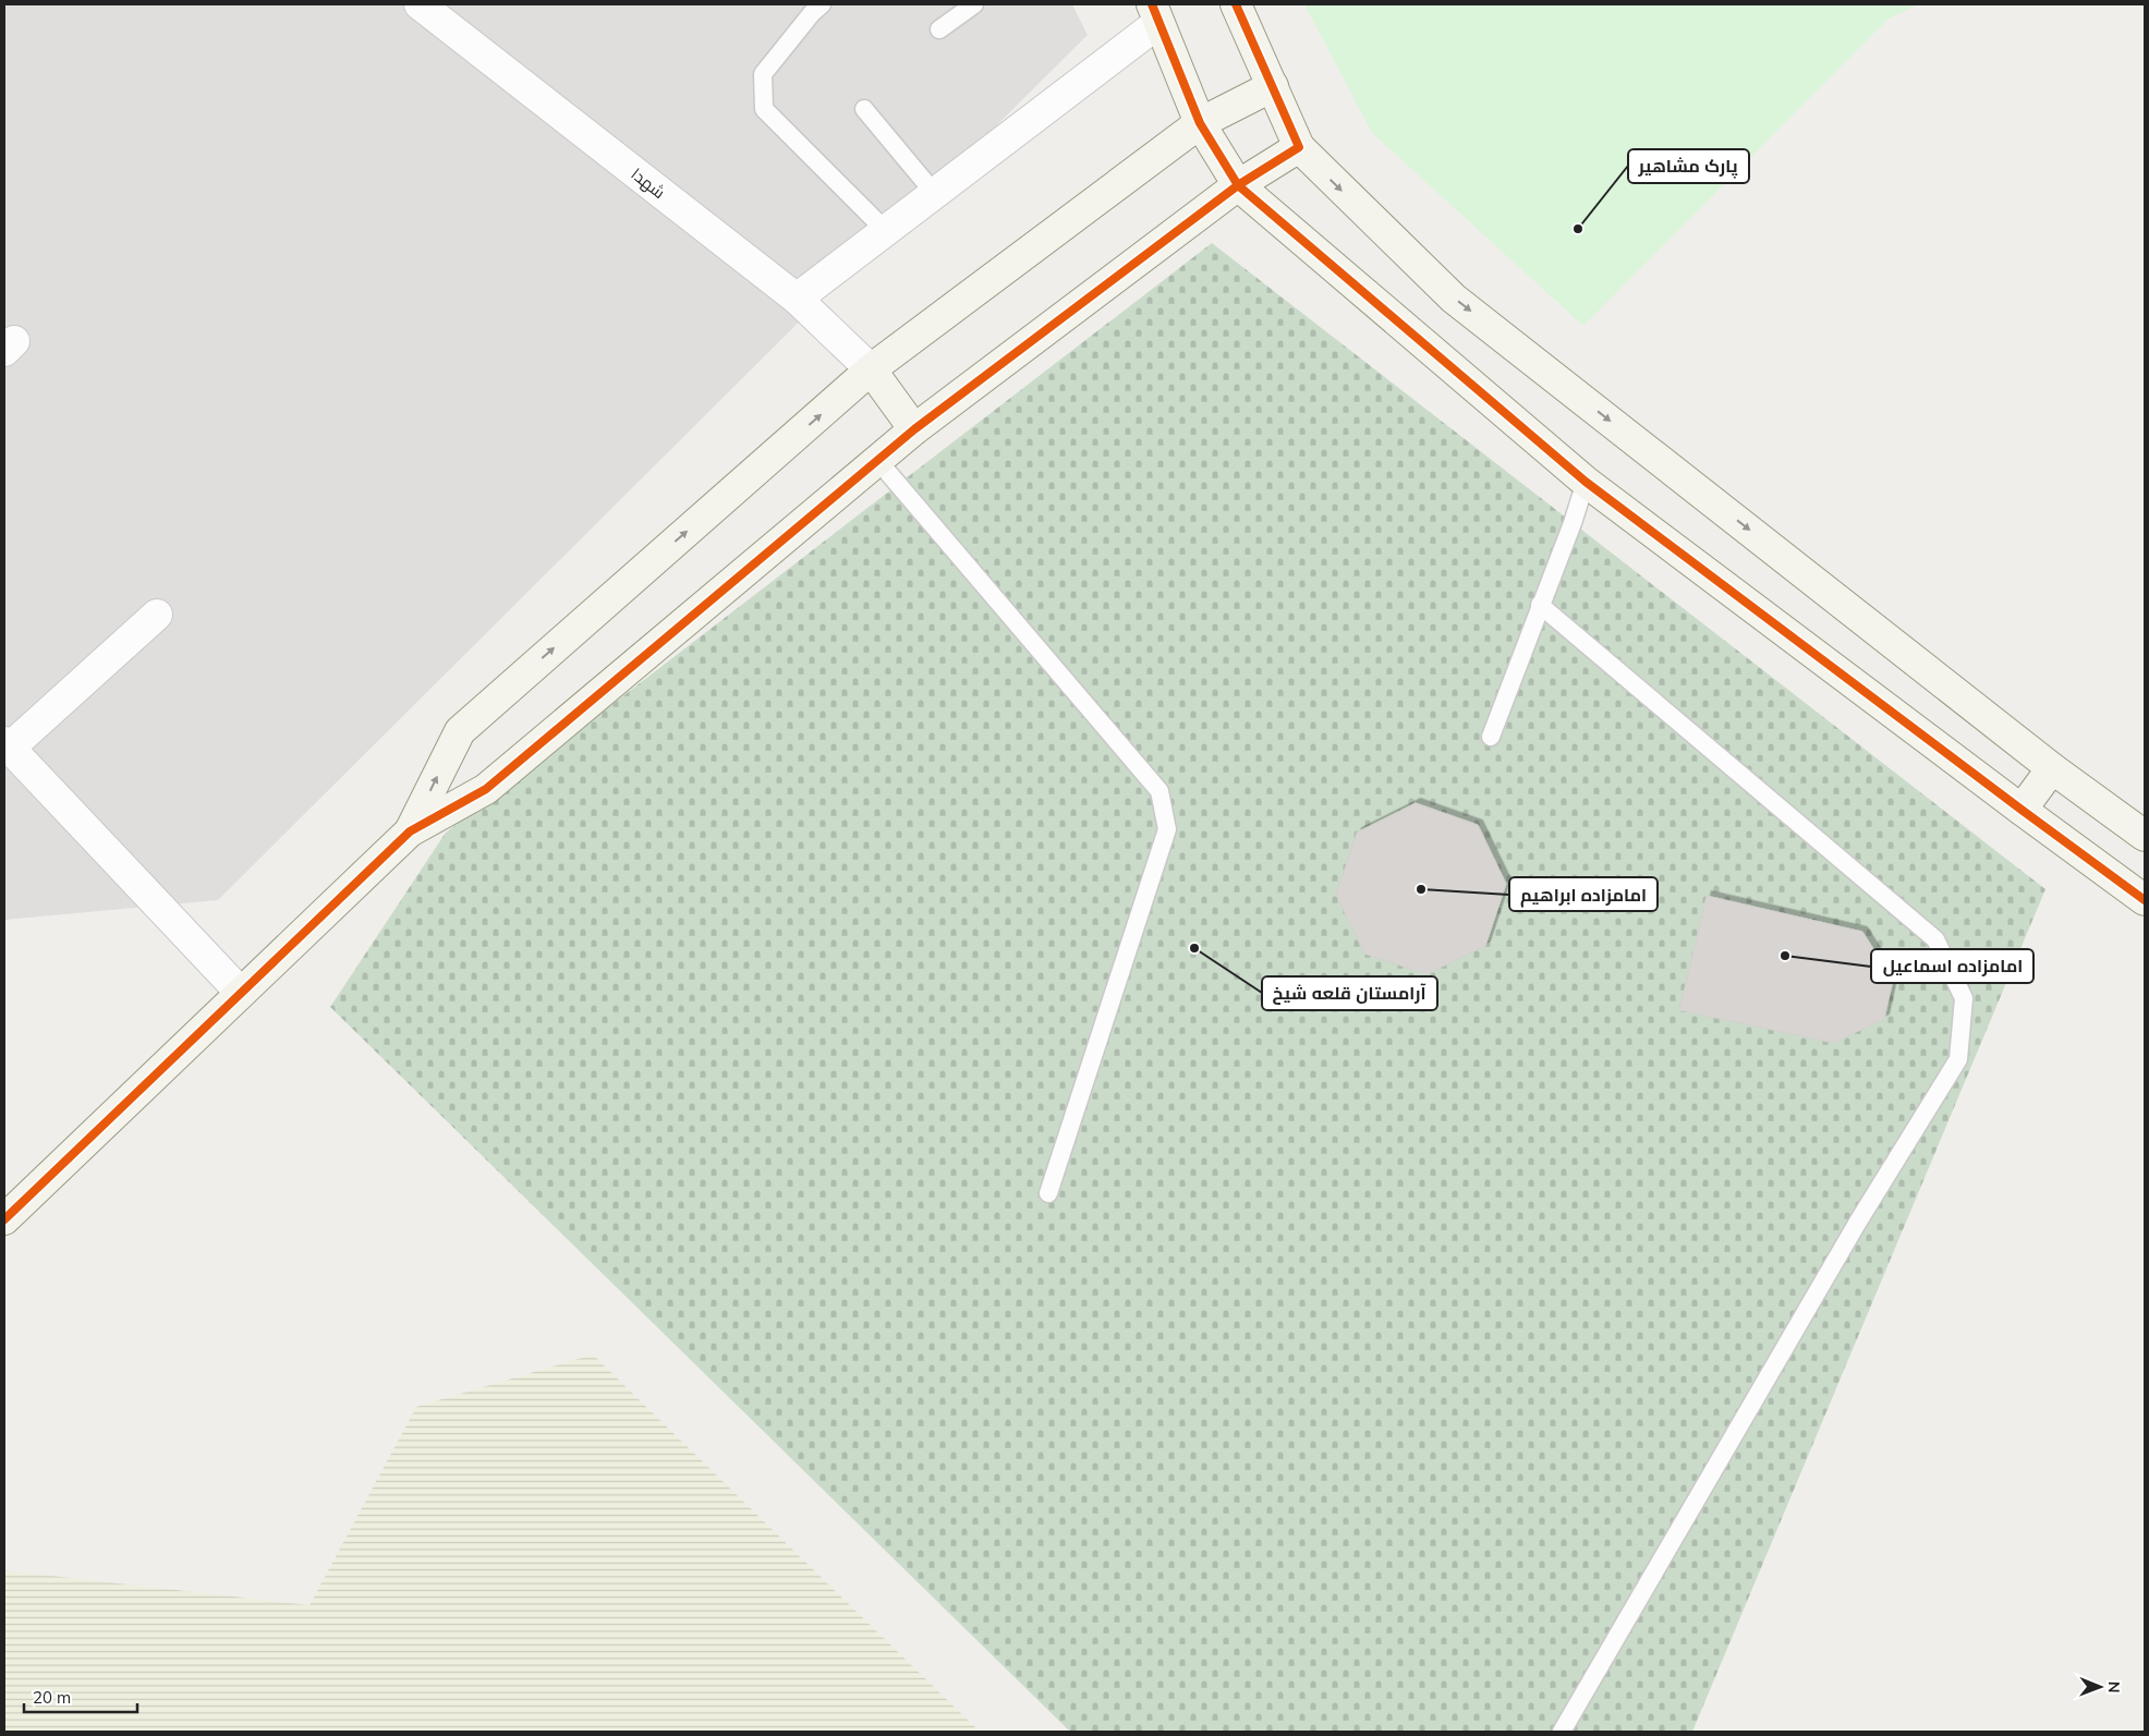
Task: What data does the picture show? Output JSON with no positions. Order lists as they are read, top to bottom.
{
  "streets": {
    "street": ["شهدا"]
  },
  "places": [
    "پارک مشاهیر",
    "امامزاده ابراهیم",
    "آرامستان قلعه شیخ",
    "امامزاده اسماعیل"
  ],
  "scale_bar": "20 m",
  "north": "right"
}
